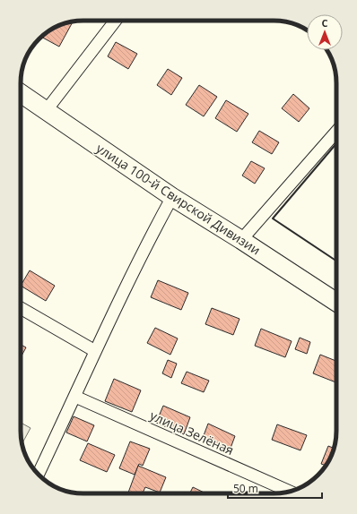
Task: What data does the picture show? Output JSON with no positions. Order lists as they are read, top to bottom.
{
  "streets": {
    "main road": ["улица 100-й Свирской Дивизии"],
    "street": ["улица Зелёная"]
  },
  "scale_bar": "50 m",
  "north": "top"
}
